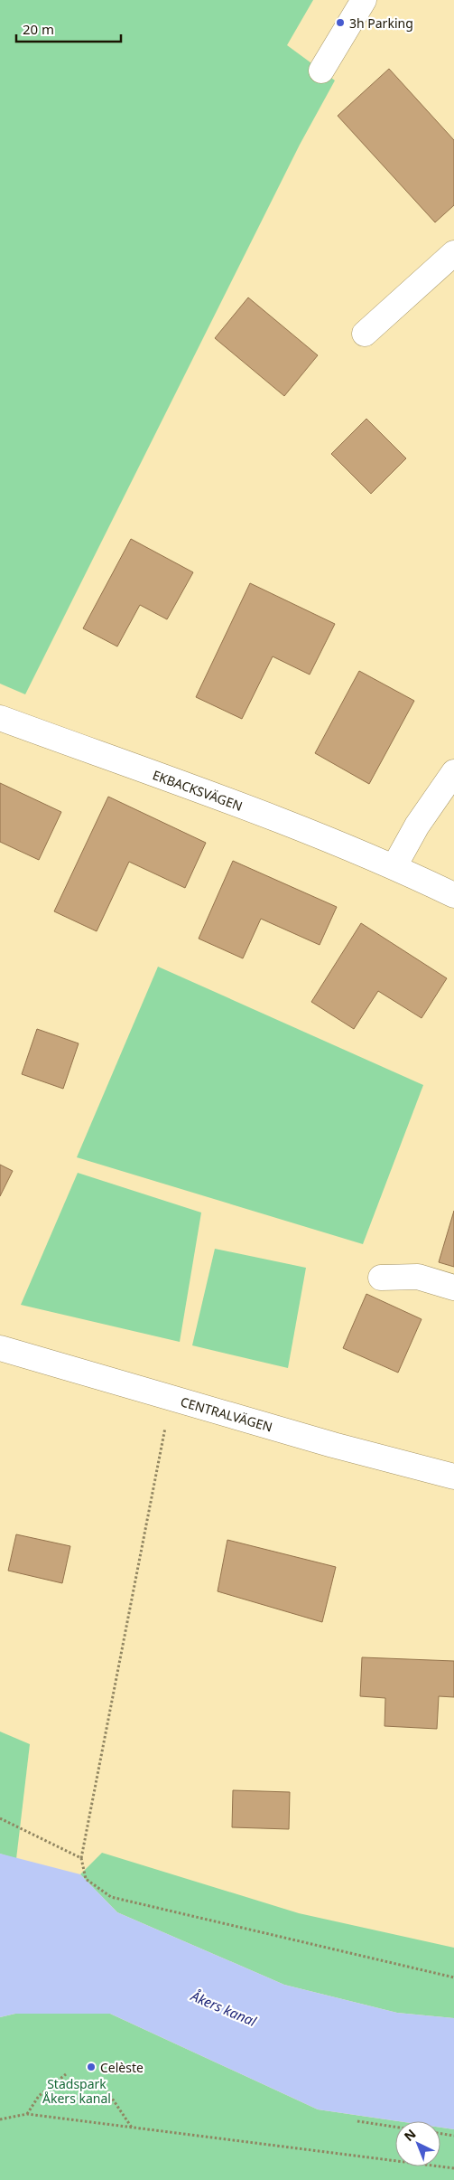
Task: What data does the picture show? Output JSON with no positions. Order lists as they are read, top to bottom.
{
  "streets": {
    "street": ["EKBACKSVÄGEN", "CENTRALVÄGEN"]
  },
  "water": ["Åkers kanal"],
  "parks": ["Stadspark Åkers kanal"],
  "places": ["3h Parking", "Celèste"],
  "scale_bar": "20 m",
  "north": "top left"
}
